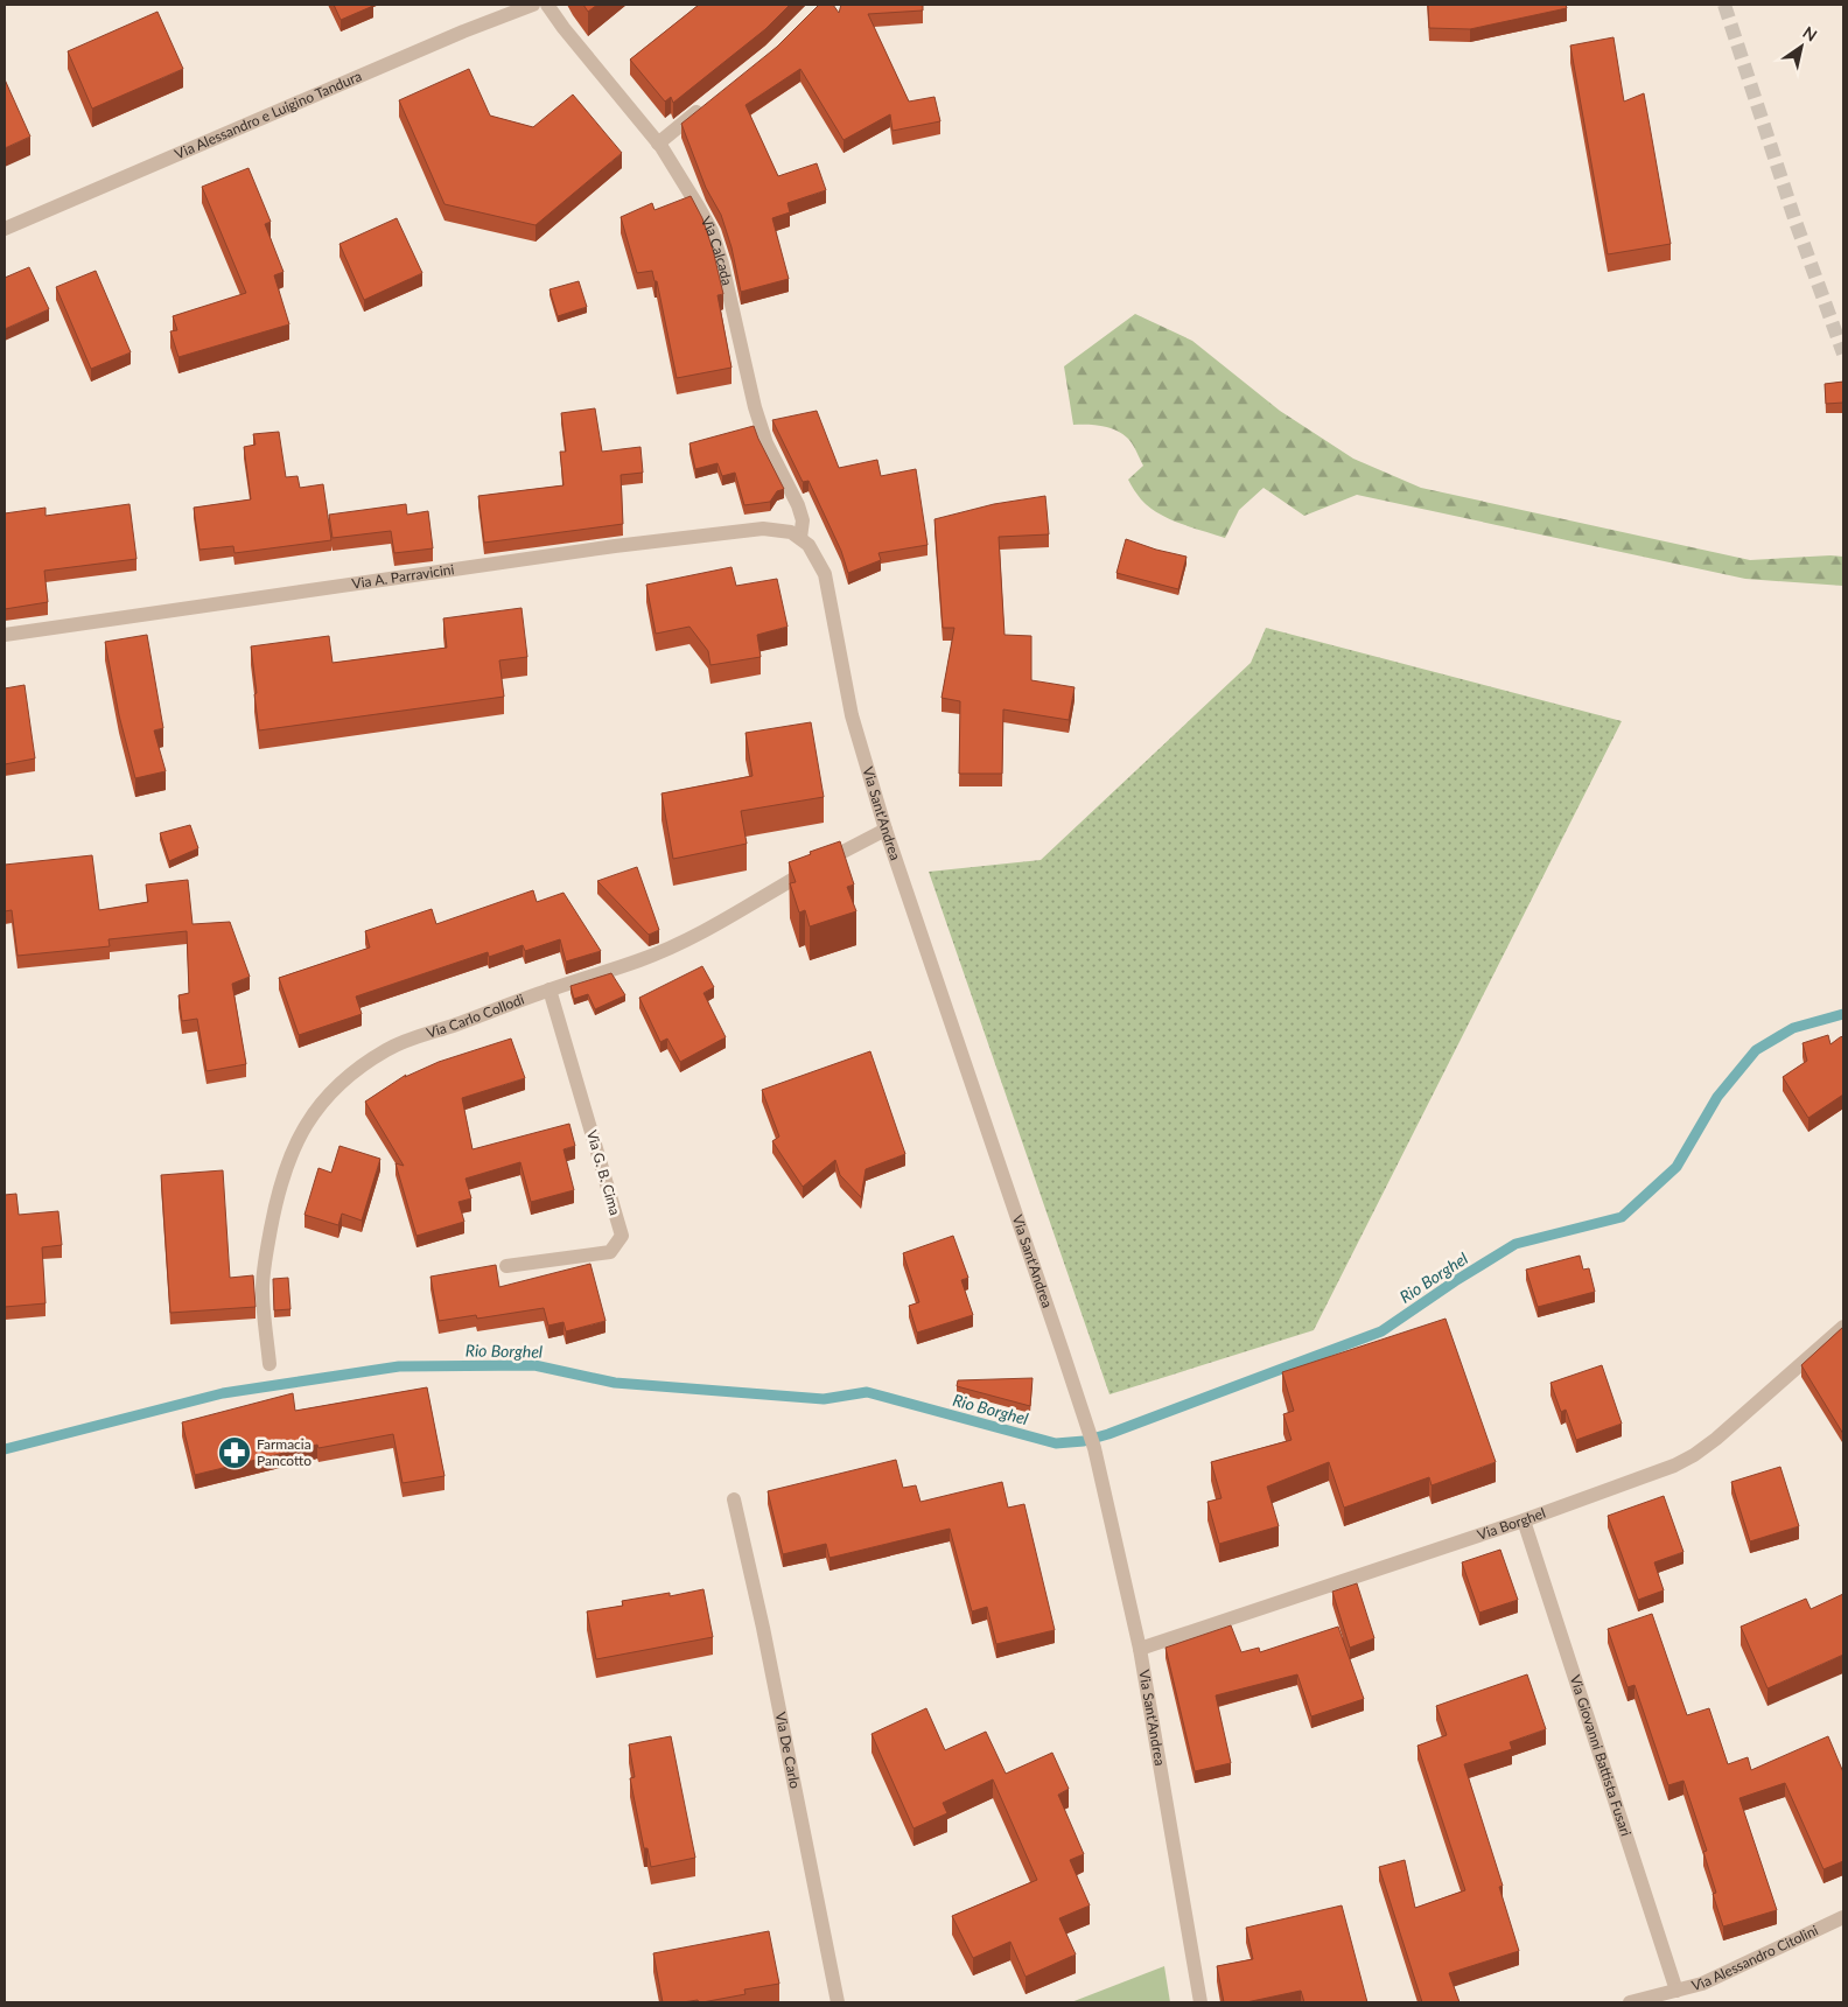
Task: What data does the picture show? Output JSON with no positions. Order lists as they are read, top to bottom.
{
  "streets": {
    "street": [
      "Via Alessandro e Luigino Tandura",
      "Via Calcada",
      "Via A. Parravicini",
      "Via Sant'Andrea",
      "Via Carlo Collodi",
      "Via G. B. Cima",
      "Via Borghel",
      "Via De Carlo",
      "Via Giovanni Battista Fusari",
      "Via Alessandro Citolini"
    ]
  },
  "crossings": [
    ["Via Calcada", "Via A. Parravicini"],
    ["Via Calcada", "Via Sant'Andrea"],
    ["Via A. Parravicini", "Via Sant'Andrea"],
    ["Via Sant'Andrea", "Via Carlo Collodi"],
    ["Via Sant'Andrea", "Via Borghel"],
    ["Via Carlo Collodi", "Via G. B. Cima"],
    ["Via Borghel", "Via Giovanni Battista Fusari"],
    ["Via Giovanni Battista Fusari", "Via Alessandro Citolini"]
  ],
  "water": ["Rio Borghel"],
  "places": {
    "pharmacy": ["Farmacia Pancotto"]
  },
  "north": "top right"
}
